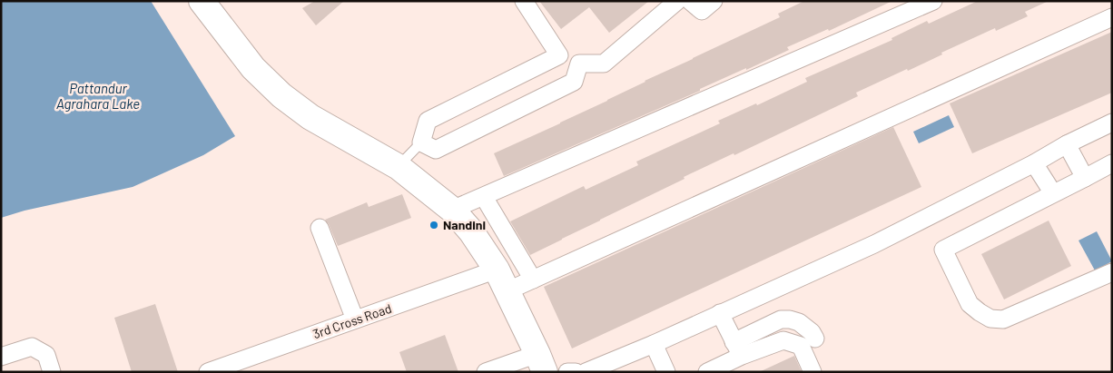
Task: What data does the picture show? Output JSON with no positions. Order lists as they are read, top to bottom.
{
  "streets": {
    "street": ["3rd Cross Road"]
  },
  "water": ["Pattandur Agrahara Lake"],
  "places": ["Nandini"]
}
